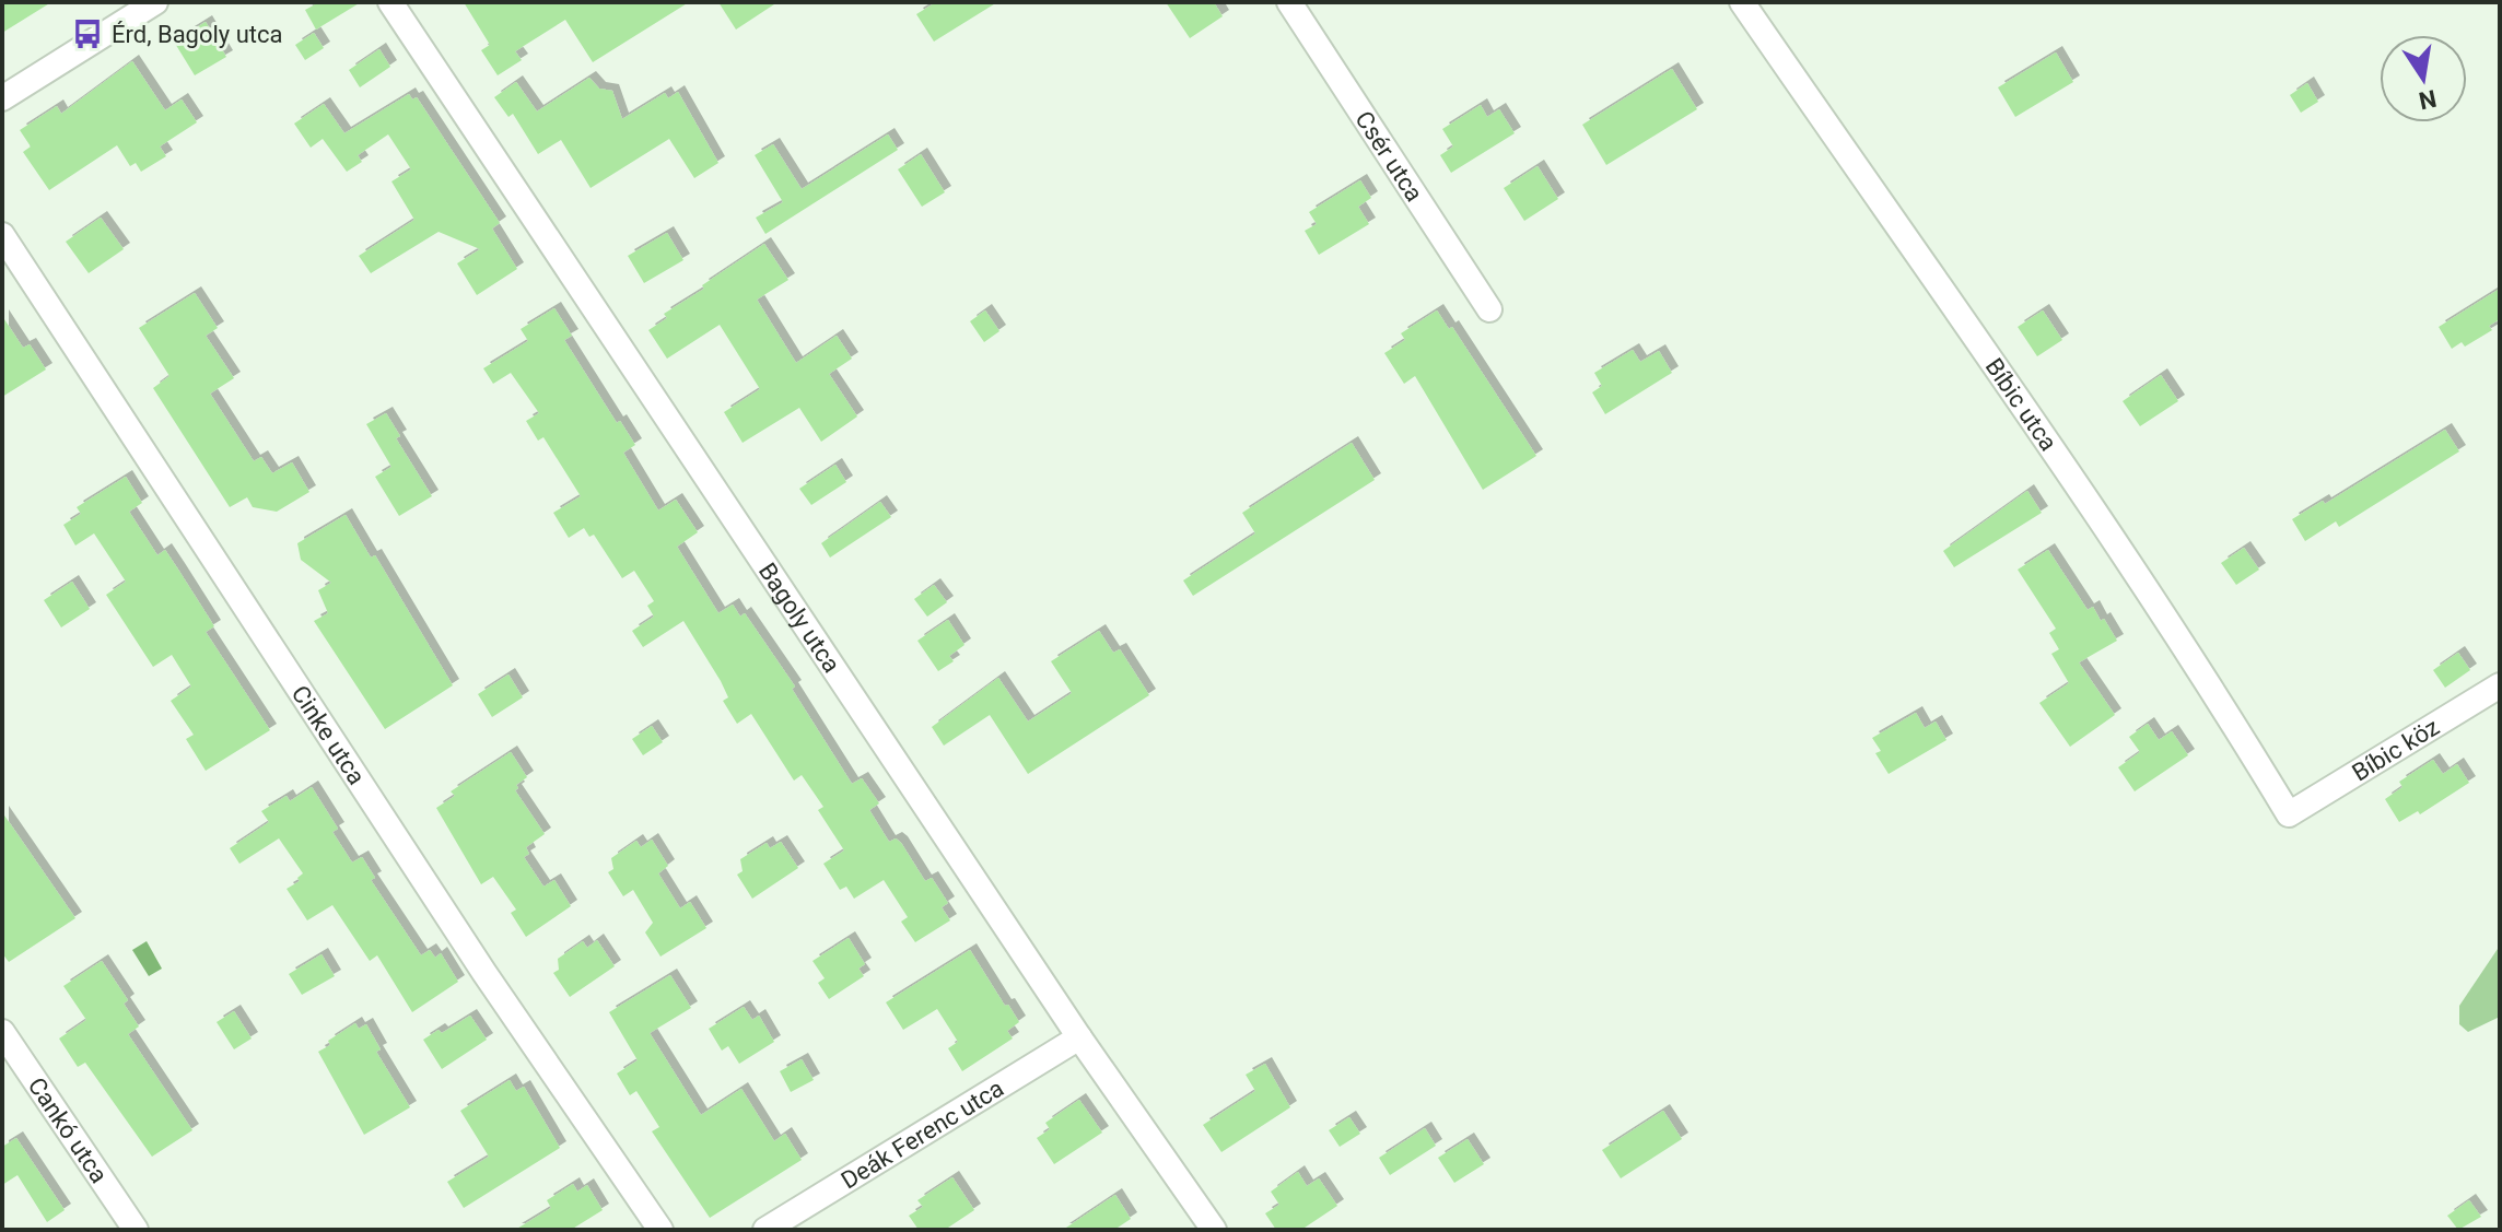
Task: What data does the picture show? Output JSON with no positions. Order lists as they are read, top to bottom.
{
  "streets": {
    "street": [
      "Csér utca",
      "Bíbic utca",
      "Bagoly utca",
      "Cinke utca",
      "Bíbic köz",
      "Cankó utca",
      "Deák Ferenc utca"
    ]
  },
  "crossings": [
    ["Bíbic utca", "Bíbic köz"],
    ["Bagoly utca", "Deák Ferenc utca"]
  ],
  "places": {
    "bus stop": ["Érd, Bagoly utca"]
  },
  "north": "bottom"
}
